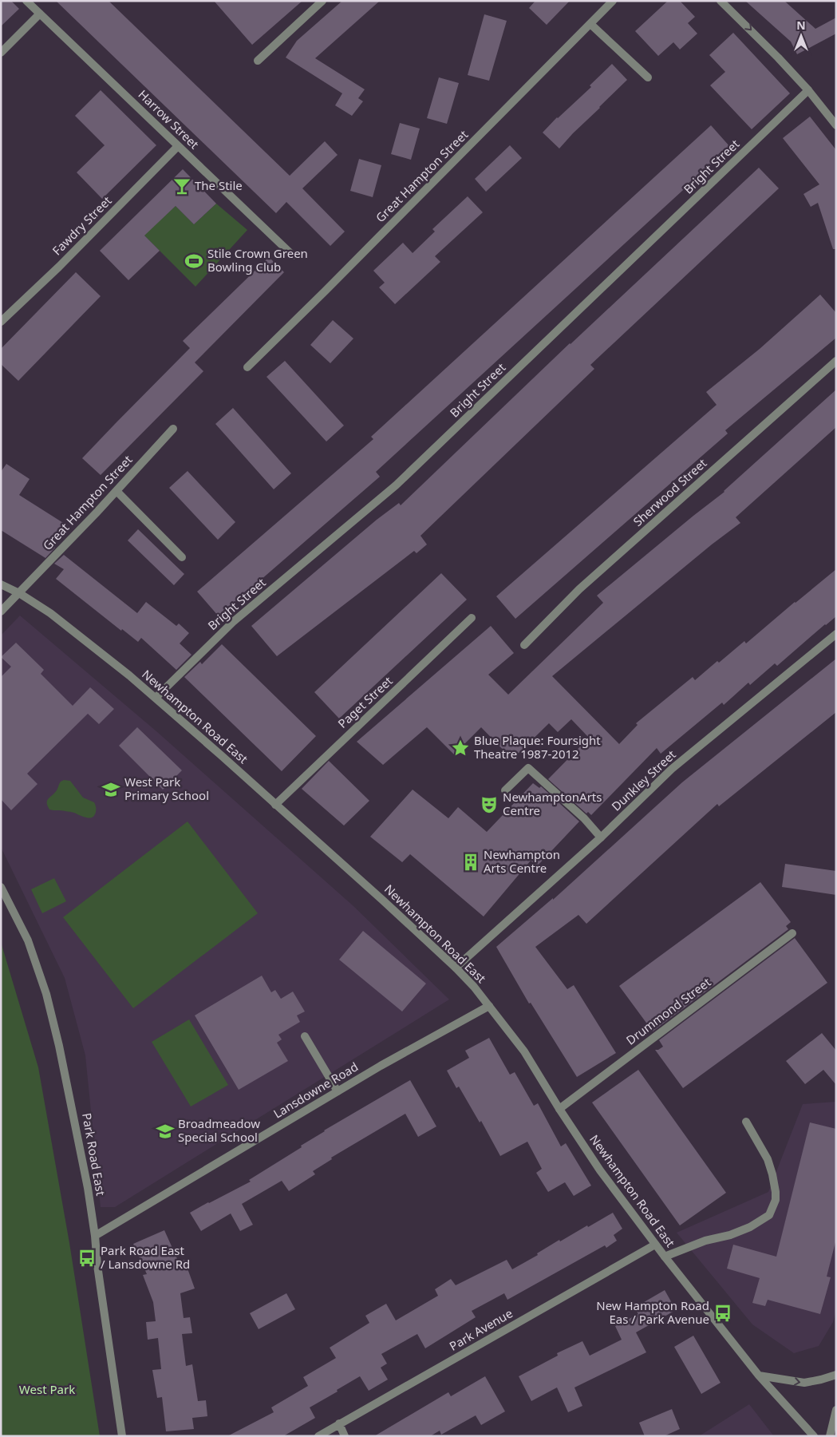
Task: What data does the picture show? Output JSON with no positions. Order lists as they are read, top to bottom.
{
  "streets": {
    "street": [
      "Harrow Street",
      "Bright Street",
      "Great Hampton Street",
      "Fawdry Street",
      "Sherwood Street",
      "Paget Street",
      "Newhampton Road East",
      "Dunkley Street",
      "Drummond Street",
      "Lansdowne Road",
      "Park Road East",
      "Park Avenue"
    ]
  },
  "crossings": [
    ["Harrow Street", "Fawdry Street"],
    ["Bright Street", "Newhampton Road East"],
    ["Great Hampton Street", "Newhampton Road East"],
    ["Paget Street", "Newhampton Road East"],
    ["Newhampton Road East", "Dunkley Street"],
    ["Newhampton Road East", "Drummond Street"],
    ["Newhampton Road East", "Lansdowne Road"],
    ["Newhampton Road East", "Park Avenue"],
    ["Lansdowne Road", "Park Road East"]
  ],
  "parks": ["West Park"],
  "places": {
    "bar": ["The Stile"],
    "sports": ["Stile Crown Green Bowling Club"],
    "place": ["Blue Plaque: Foursight Theatre 1987-2012"],
    "school or university": ["West Park Primary School", "Broadmeadow Special School"],
    "theatre": ["NewhamptonArts Centre"],
    "building": ["Newhampton Arts Centre"],
    "bus stop": ["Park Road East / Lansdowne Rd", "New Hampton Road Eas / Park Avenue"]
  },
  "north": "top"
}
